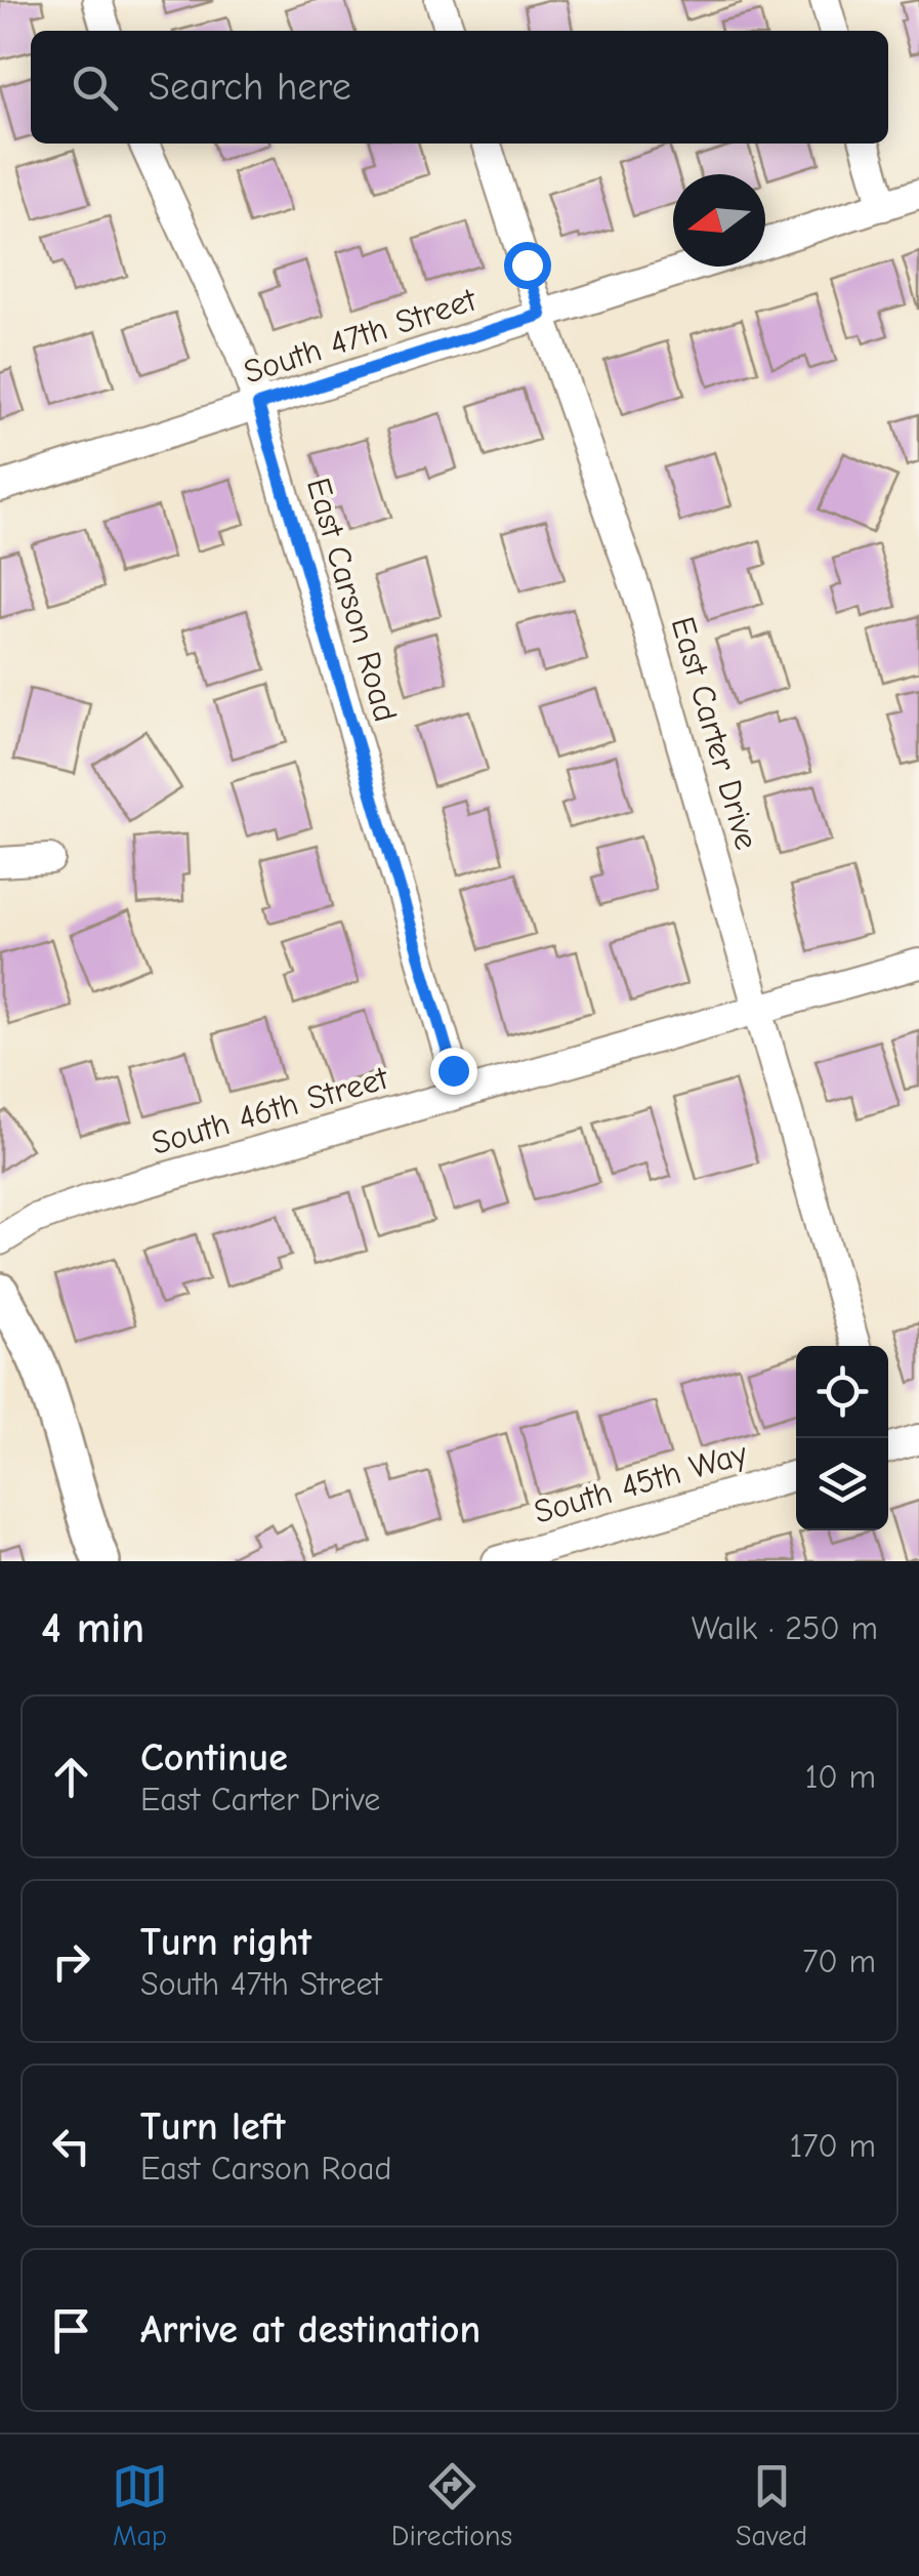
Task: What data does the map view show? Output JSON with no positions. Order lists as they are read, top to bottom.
{
  "streets": {
    "street": [
      "South 47th Street",
      "East Carson Road",
      "East Carter Drive",
      "South 46th Street",
      "South 45th Way"
    ]
  },
  "crossings": [
    ["South 47th Street", "East Carson Road"],
    ["South 47th Street", "East Carter Drive"],
    ["East Carson Road", "South 46th Street"],
    ["East Carter Drive", "South 46th Street"]
  ],
  "north": "left",
  "page": {
    "search": "Search here",
    "heading": ["4 min", "Walk · 250 m"],
    "list": [
      ["Continue", "East Carter Drive", "10 m"],
      ["Turn right", "South 47th Street", "70 m"],
      ["Turn left", "East Carson Road", "170 m"],
      "Arrive at destination"
    ],
    "nav": ["Map", "Directions", "Saved"]
  }
}
